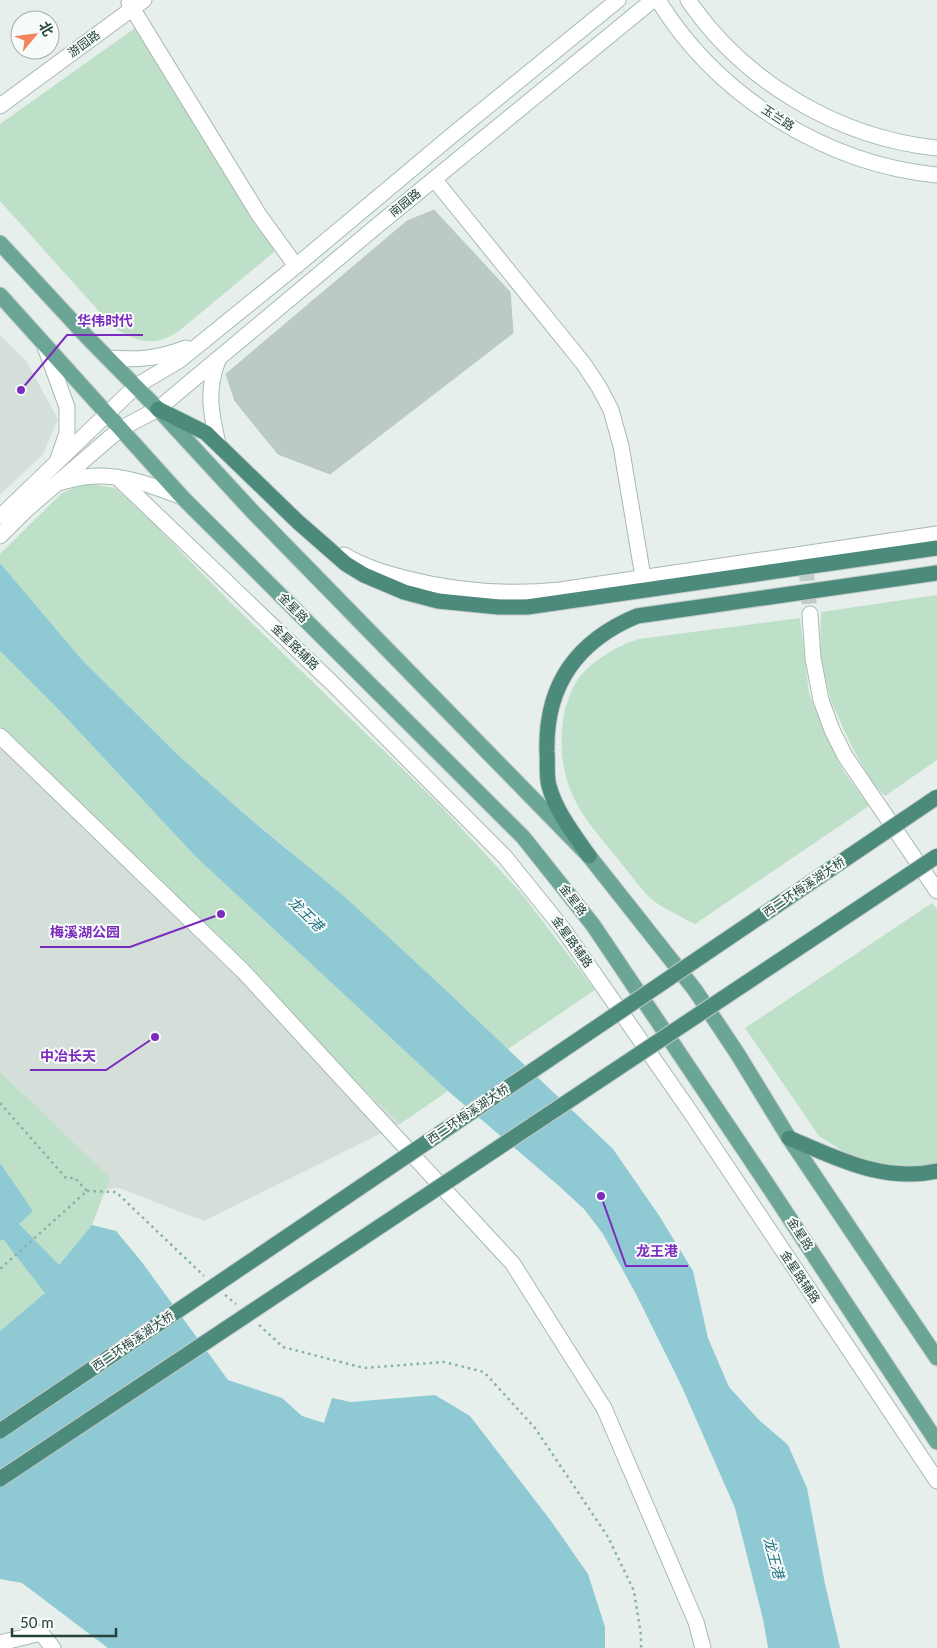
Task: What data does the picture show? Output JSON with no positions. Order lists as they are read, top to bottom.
{
  "streets": {
    "highway": ["西二环梅溪湖大桥"],
    "main road": ["金星路"],
    "street": [
      "游园路",
      "玉兰路",
      "南园路",
      "金星路辅路"
    ]
  },
  "crossings": [
    ["南园路", "金星路"]
  ],
  "water": ["龙王港"],
  "places": [
    "华伟时代",
    "梅溪湖公园",
    "中冶长天",
    "龙王港"
  ],
  "scale_bar": "50 m",
  "north": "top right"
}
